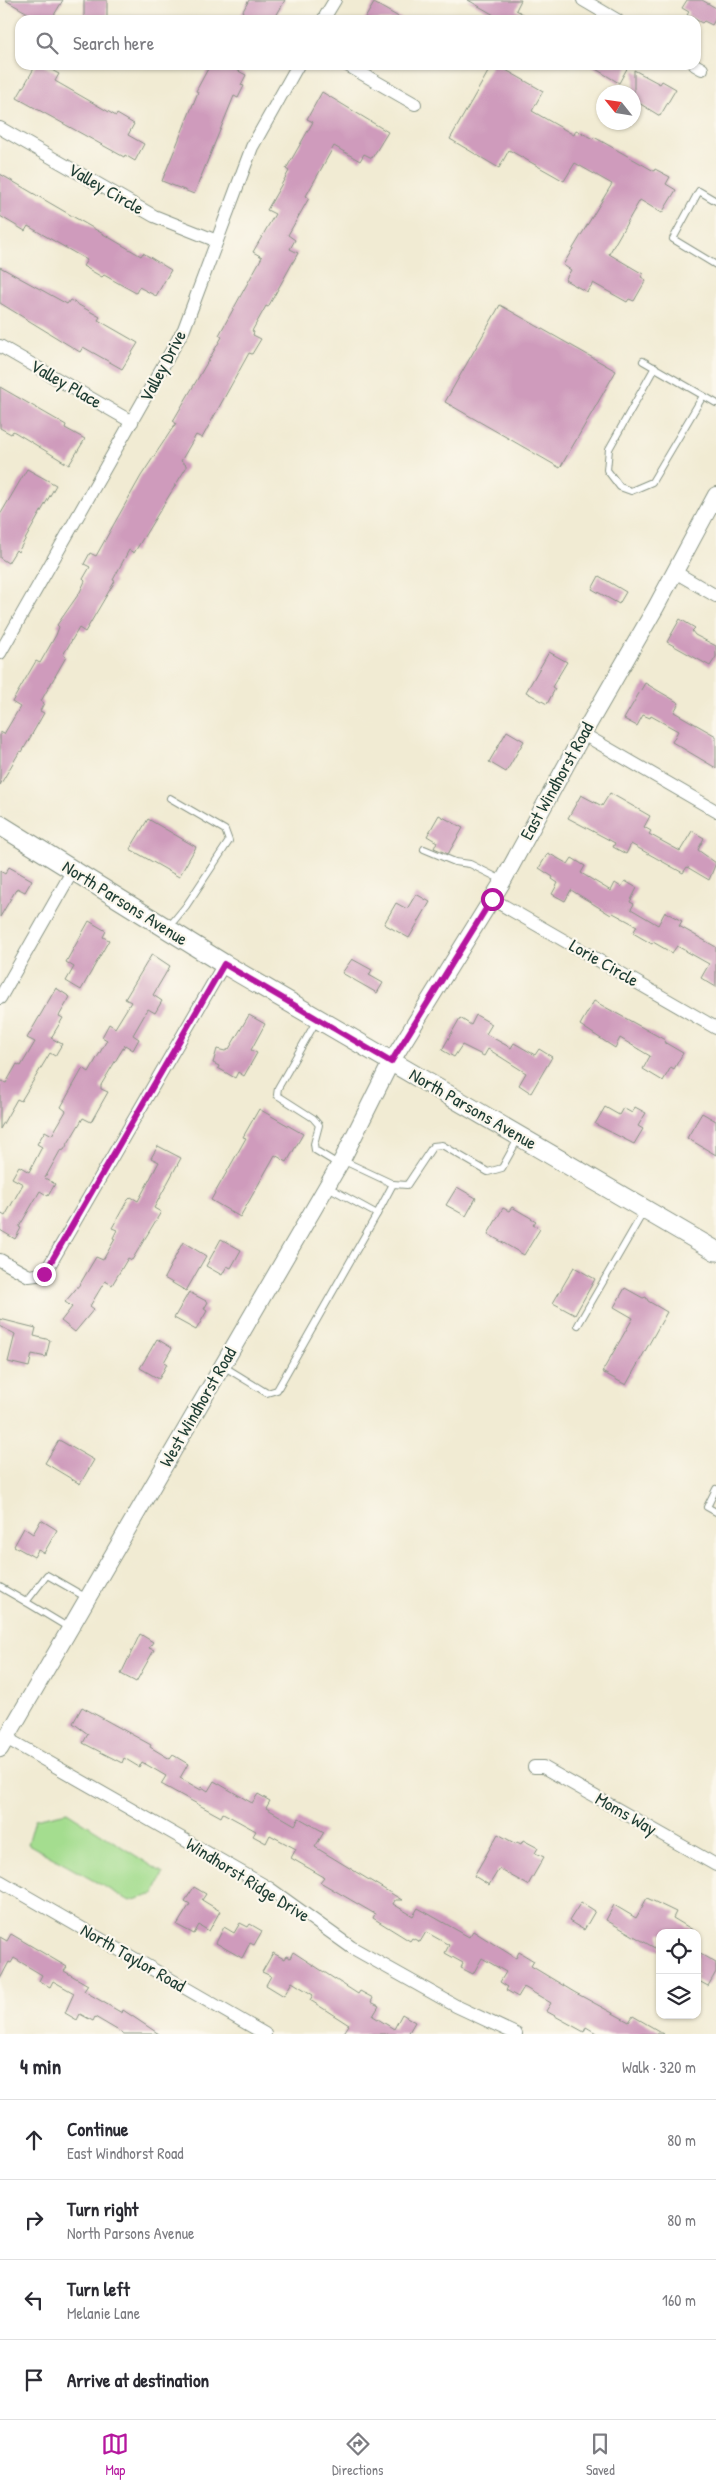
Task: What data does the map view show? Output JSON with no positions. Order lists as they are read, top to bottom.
{
  "streets": {
    "main road": ["North Parsons Avenue"],
    "street": [
      "Valley Circle",
      "Valley Drive",
      "Valley Place",
      "East Windhorst Road",
      "Lorie Circle",
      "West Windhorst Road",
      "Moms Way",
      "Windhorst Ridge Drive",
      "North Taylor Road"
    ]
  },
  "crossings": [
    ["Valley Circle", "Valley Drive"],
    ["Valley Drive", "Valley Place"],
    ["East Windhorst Road", "North Parsons Avenue"],
    ["East Windhorst Road", "Lorie Circle"],
    ["East Windhorst Road", "West Windhorst Road"],
    ["North Parsons Avenue", "West Windhorst Road"],
    ["West Windhorst Road", "Windhorst Ridge Drive"]
  ],
  "north": "top left",
  "page": {
    "search": "Search here",
    "heading": ["4 min", "Walk · 320 m"],
    "list": [
      ["Continue", "East Windhorst Road", "80 m"],
      ["Turn right", "North Parsons Avenue", "80 m"],
      ["Turn left", "Melanie Lane", "160 m"],
      "Arrive at destination"
    ],
    "nav": ["Map", "Directions", "Saved"]
  }
}
